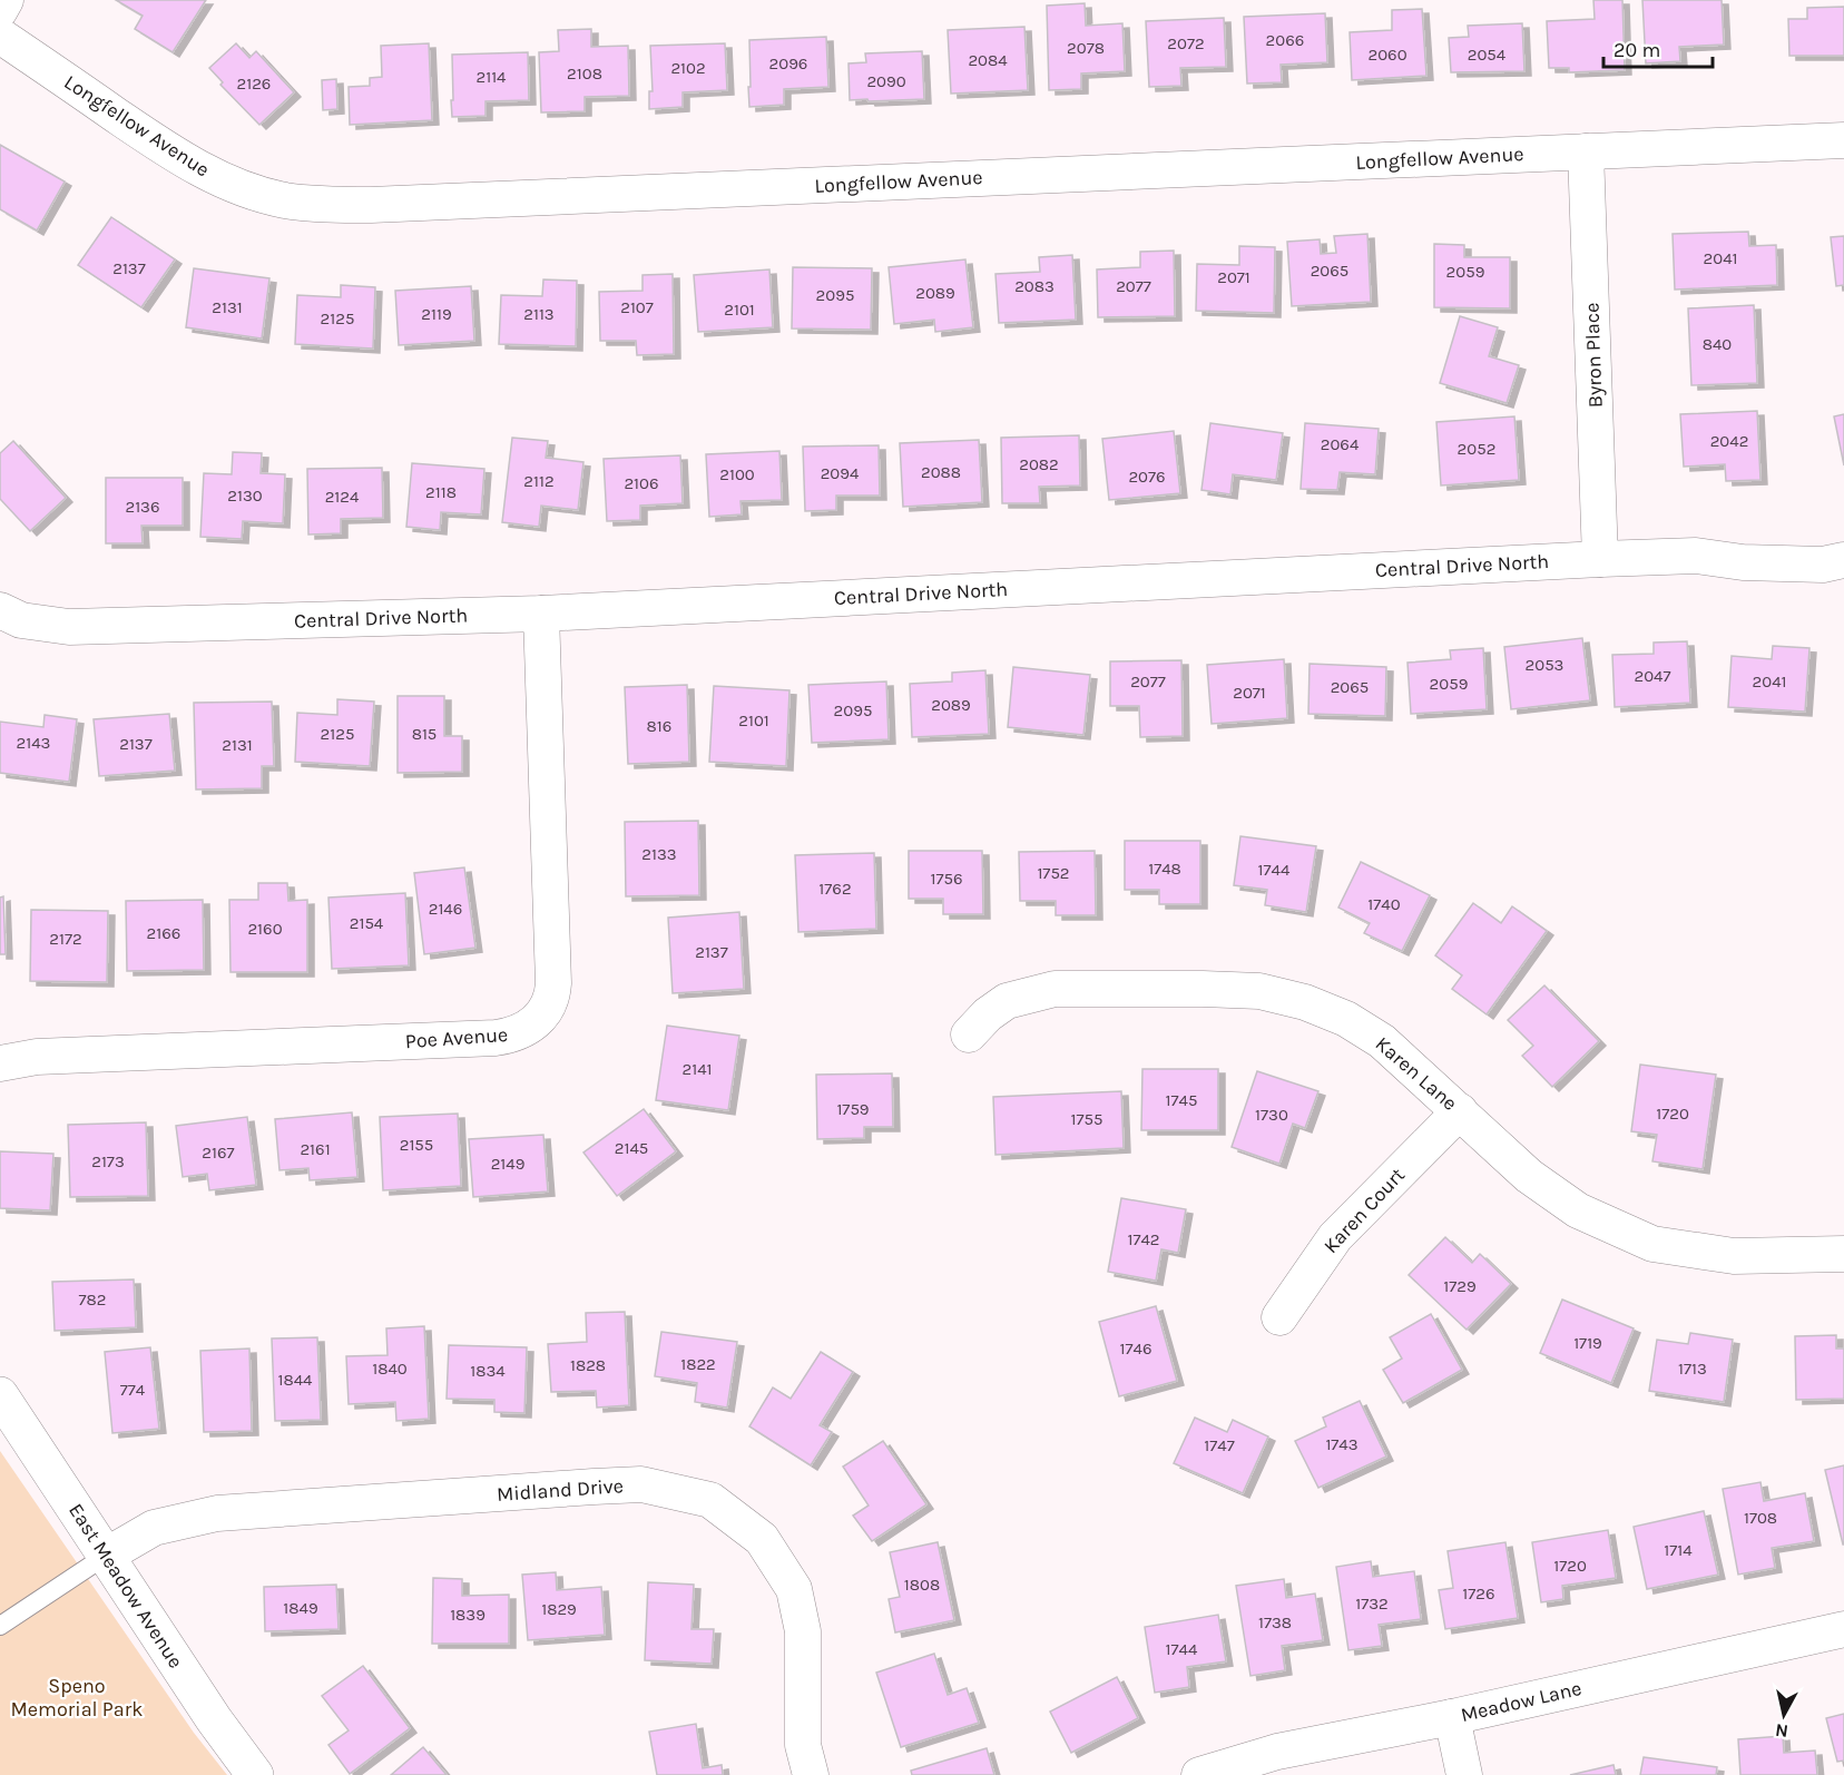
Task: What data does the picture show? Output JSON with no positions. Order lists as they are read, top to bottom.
{
  "streets": {
    "street": [
      "Longfellow Avenue",
      "Byron Place",
      "Central Drive North",
      "Poe Avenue",
      "Karen Lane",
      "Karen Court",
      "Midland Drive",
      "East Meadow Avenue",
      "Meadow Lane"
    ]
  },
  "crossings": [
    ["Longfellow Avenue", "Byron Place"],
    ["Byron Place", "Central Drive North"],
    ["Central Drive North", "Poe Avenue"],
    ["Karen Lane", "Karen Court"],
    ["Midland Drive", "East Meadow Avenue"]
  ],
  "parks": ["Speno Memorial Park"],
  "house_numbers": [
    "2066",
    "2072",
    "2078",
    "2060",
    "2054",
    "2084",
    "2096",
    "2102",
    "2108",
    "2114",
    "2090",
    "2126",
    "2041",
    "2137",
    "2065",
    "2059",
    "2071",
    "2083",
    "2077",
    "2089",
    "2095",
    "2131",
    "2107",
    "2101",
    "2119",
    "2113",
    "2125",
    "840",
    "2042",
    "2064",
    "2052",
    "2082",
    "2088",
    "2094",
    "2100",
    "2076",
    "2112",
    "2106",
    "2118",
    "2130",
    "2124",
    "2136",
    "2053",
    "2047",
    "2077",
    "2041",
    "2059",
    "2065",
    "2071",
    "2089",
    "2095",
    "2101",
    "816",
    "2125",
    "815",
    "2143",
    "2137",
    "2131",
    "2133",
    "1748",
    "1744",
    "1752",
    "1756",
    "1762",
    "1740",
    "2146",
    "2154",
    "2160",
    "2166",
    "2172",
    "2137",
    "2141",
    "1745",
    "1759",
    "1720",
    "1730",
    "1755",
    "2155",
    "2145",
    "2161",
    "2167",
    "2173",
    "2149",
    "1742",
    "1729",
    "782",
    "1719",
    "1746",
    "1822",
    "1828",
    "1840",
    "1713",
    "1834",
    "1844",
    "774",
    "1743",
    "1747",
    "1708",
    "1714",
    "1720",
    "1808",
    "1726",
    "1732",
    "1849",
    "1829",
    "1839",
    "1738",
    "1744"
  ],
  "scale_bar": "20 m",
  "north": "bottom"
}
